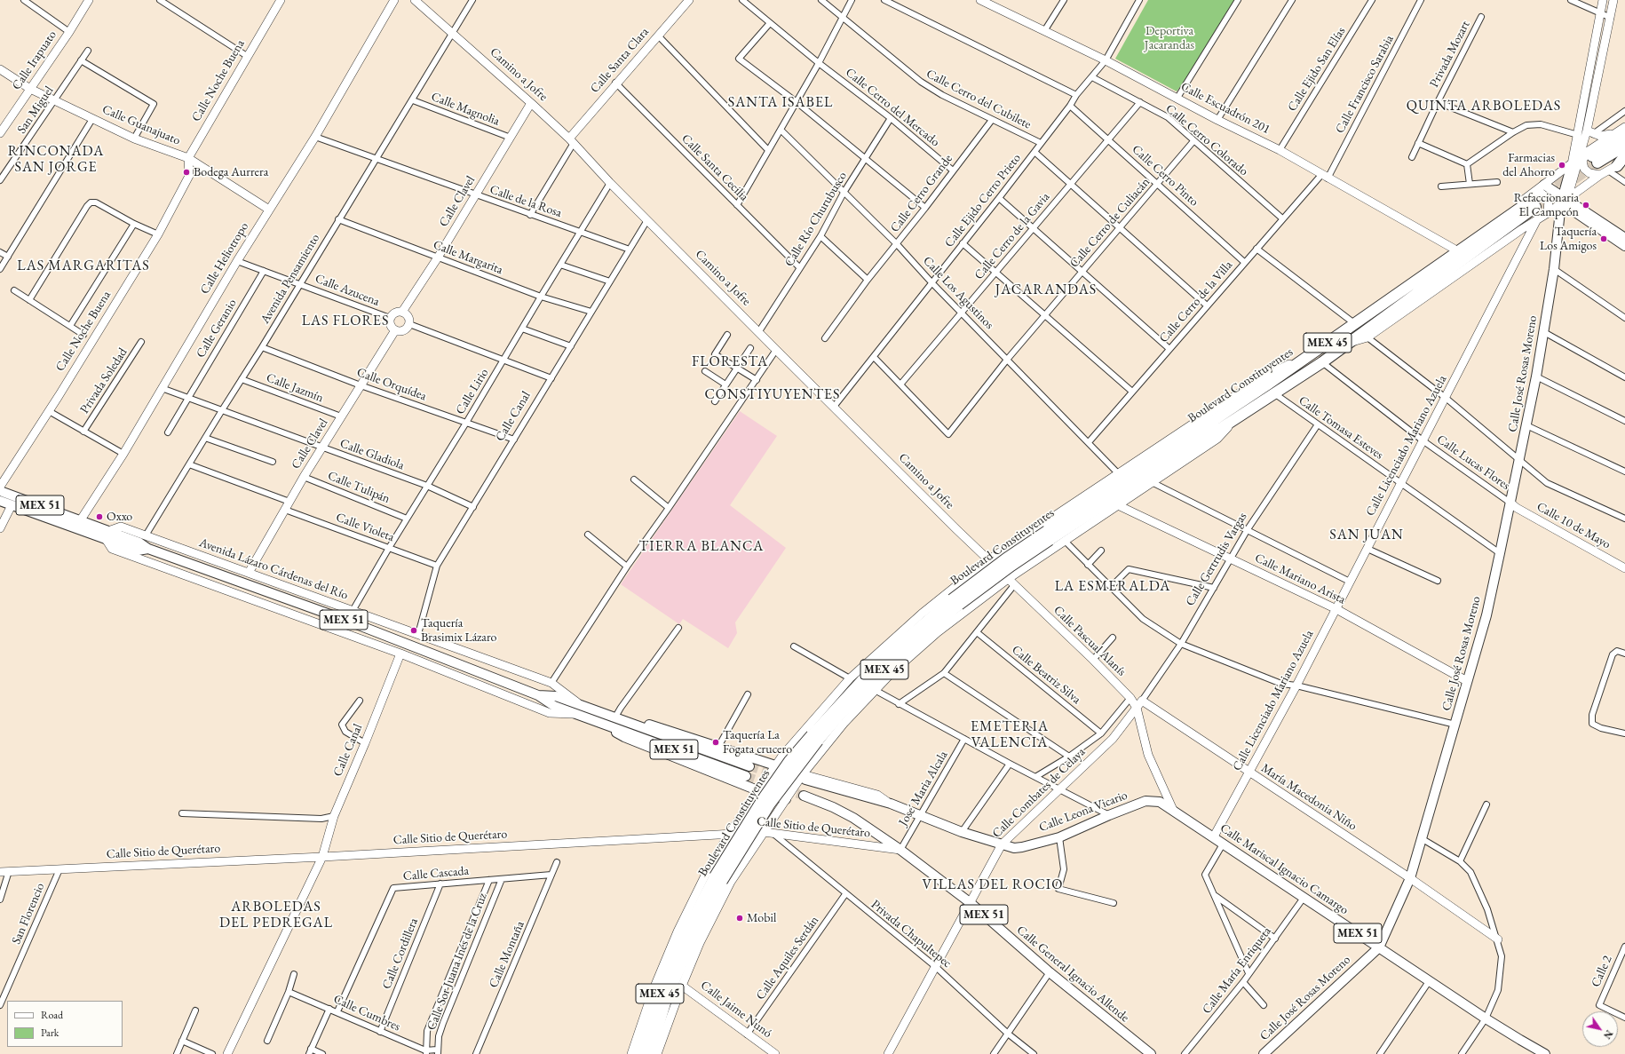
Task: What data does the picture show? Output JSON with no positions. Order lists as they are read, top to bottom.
{
  "streets": {
    "highway": ["MEX 45", "Boulevard Constituyentes"],
    "main road": [
      "Calle José Rosas Moreno",
      "MEX 51",
      "Avenida Lázaro Cárdenas del Río",
      "Calle Leona Vicario",
      "Calle Mariscal Ignacio Camargo",
      "Calle General Ignacio Allende"
    ],
    "street": [
      "Privada Mozart",
      "Calle Irapuato",
      "Calle Santa Clara",
      "Calle Ejido San Elías",
      "Camino a Jofre",
      "Calle Noche Buena",
      "Calle Francisco Sarabia",
      "Calle Cerro del Cubilete",
      "Calle Cerro del Mercado",
      "Calle Escuadrón 201",
      "Calle Magnolia",
      "San Miguel",
      "Calle Guanajuato",
      "Calle Cerro Colorado",
      "Calle Santa Cecilia",
      "Calle Cerro Pinto",
      "Calle Cerro Grande",
      "Calle Ejido Cerro Prieto",
      "Calle Clavel",
      "Calle de la Rosa",
      "Calle Río Churubusco",
      "Calle Cerro de Culiacán",
      "Calle Cerro de la Gavia",
      "Calle Margarita",
      "Calle Heliotropo",
      "Avenida Pensamiento",
      "Calle Azucena",
      "Calle Los Agustinos",
      "Calle Cerro de la Villa",
      "Calle Geranio",
      "Privada Soledad",
      "Calle Orquídea",
      "Calle Jazmín",
      "Calle Lirio",
      "Calle Canal",
      "Calle Tomasa Esteves",
      "Calle Licenciado Mariano Azuela",
      "Calle Gladiola",
      "Calle Lucas Flores",
      "Calle Tulipán",
      "Calle 10 de Mayo",
      "Calle Violeta",
      "Calle Gertrudis Vargas",
      "Calle Mariano Arista",
      "Calle Pascual Alanís",
      "Calle Beatriz Silva",
      "Jose´ Maria Alcala",
      "Calle Combates de Celaya",
      "María Macedonia Niño",
      "Calle Sitio de Querétaro",
      "Calle Cascada",
      "San Florencio",
      "Privada Chapultepec",
      "Calle Cordillera",
      "Calle Montaña",
      "Calle Aquiles Serdán",
      "Calle Sor Juana Inés de la Cruz",
      "Calle María Enriqueta",
      "Calle 2",
      "Calle Jaime Nunó",
      "Calle Cumbres"
    ]
  },
  "crossings": [
    ["Calle Irapuato", "Calle Guanajuato"],
    ["Calle Santa Clara", "Camino a Jofre"],
    ["Calle Santa Clara", "Calle Santa Cecilia"],
    ["Calle Ejido San Elías", "Calle Escuadrón 201"],
    ["Camino a Jofre", "Calle Ejido Cerro Prieto"],
    ["Camino a Jofre", "Calle Clavel"],
    ["Camino a Jofre", "Calle Río Churubusco"],
    ["Camino a Jofre", "Avenida Pensamiento"],
    ["Camino a Jofre", "Calle Lirio"],
    ["Camino a Jofre", "Calle Canal"],
    ["Camino a Jofre", "Calle Pascual Alanís"],
    ["Calle Noche Buena", "Calle Guanajuato"],
    ["Calle Francisco Sarabia", "Calle Escuadrón 201"],
    ["Calle Francisco Sarabia", "Calle Cerro de la Villa"],
    ["Calle Cerro del Cubilete", "Calle Cerro Grande"],
    ["Calle Cerro del Cubilete", "Calle Ejido Cerro Prieto"],
    ["Calle Cerro del Mercado", "Calle Cerro Grande"],
    ["Calle Cerro del Mercado", "Calle Río Churubusco"],
    ["Calle Escuadrón 201", "Calle Ejido Cerro Prieto"],
    ["Calle Escuadrón 201", "Calle Cerro de la Villa"],
    ["Calle Magnolia", "Calle Clavel"],
    ["Calle Magnolia", "Avenida Pensamiento"],
    ["San Miguel", "Calle Guanajuato"],
    ["Calle Guanajuato", "Calle Heliotropo"],
    ["Calle Cerro Colorado", "Calle Ejido Cerro Prieto"],
    ["Calle Cerro Colorado", "Calle Cerro de Culiacán"],
    ["Calle Cerro Colorado", "Calle Cerro de la Gavia"],
    ["Calle Cerro Colorado", "Calle Cerro de la Villa"],
    ["Calle Santa Cecilia", "Calle Río Churubusco"],
    ["Calle Cerro Pinto", "Calle Ejido Cerro Prieto"],
    ["Calle Cerro Pinto", "Calle Cerro de Culiacán"],
    ["Calle Cerro Pinto", "Calle Cerro de la Gavia"],
    ["Calle Cerro Pinto", "Calle Cerro de la Villa"],
    ["Calle Cerro Grande", "Calle Los Agustinos"],
    ["Calle Ejido Cerro Prieto", "Calle Los Agustinos"],
    ["Calle Clavel", "Calle de la Rosa"],
    ["Calle Clavel", "Calle Margarita"],
    ["Calle Clavel", "Calle Azucena"],
    ["Calle Clavel", "Calle Orquídea"],
    ["Calle Clavel", "Calle Jazmín"],
    ["Calle Clavel", "Calle Gladiola"],
    ["Calle Clavel", "Calle Tulipán"],
    ["Calle Clavel", "Calle Violeta"],
    ["Calle Clavel", "Avenida Lázaro Cárdenas del Río"],
    ["Calle de la Rosa", "Calle Heliotropo"],
    ["Calle de la Rosa", "Avenida Pensamiento"],
    ["Calle de la Rosa", "Calle Lirio"],
    ["Calle de la Rosa", "Calle Canal"],
    ["Calle Río Churubusco", "Calle Los Agustinos"],
    ["Calle Cerro de Culiacán", "Calle Cerro de la Gavia"],
    ["Calle Cerro de Culiacán", "Calle Los Agustinos"],
    ["Calle Cerro de la Gavia", "Calle Los Agustinos"],
    ["Calle Margarita", "Avenida Pensamiento"],
    ["Calle Margarita", "Calle Lirio"],
    ["Calle Margarita", "Calle Canal"],
    ["Calle Heliotropo", "Calle Azucena"],
    ["Calle Heliotropo", "Calle Gladiola"],
    ["Calle Heliotropo", "Avenida Lázaro Cárdenas del Río"],
    ["Avenida Pensamiento", "Calle Azucena"],
    ["Avenida Pensamiento", "Calle Orquídea"],
    ["Avenida Pensamiento", "Calle Jazmín"],
    ["Avenida Pensamiento", "Calle Gladiola"],
    ["Avenida Pensamiento", "Avenida Lázaro Cárdenas del Río"],
    ["Calle Azucena", "Calle Geranio"],
    ["Calle Los Agustinos", "Calle Cerro de la Villa"],
    ["Calle Los Agustinos", "Boulevard Constituyentes"],
    ["Calle Geranio", "Calle Gladiola"],
    ["Calle José Rosas Moreno", "Calle Tomasa Esteves"],
    ["Calle José Rosas Moreno", "Calle Lucas Flores"],
    ["Calle José Rosas Moreno", "Calle 10 de Mayo"],
    ["Calle José Rosas Moreno", "Calle Mariano Arista"],
    ["Calle José Rosas Moreno", "María Macedonia Niño"],
    ["Calle José Rosas Moreno", "Calle Mariscal Ignacio Camargo"],
    ["Calle Orquídea", "Calle Lirio"],
    ["Calle Orquídea", "Calle Canal"],
    ["Boulevard Constituyentes", "Calle Tomasa Esteves"],
    ["Boulevard Constituyentes", "Calle Lucas Flores"],
    ["Calle Lirio", "Calle Gladiola"],
    ["Calle Lirio", "Calle Tulipán"],
    ["Calle Lirio", "Calle Violeta"],
    ["Calle Lirio", "Avenida Lázaro Cárdenas del Río"],
    ["Calle Canal", "Calle Gladiola"],
    ["Calle Canal", "Calle Violeta"],
    ["Calle Canal", "Avenida Lázaro Cárdenas del Río"],
    ["Calle Canal", "Calle Sitio de Querétaro"],
    ["Calle Tomasa Esteves", "Calle Licenciado Mariano Azuela"],
    ["Calle Tomasa Esteves", "Calle Gertrudis Vargas"],
    ["Calle Licenciado Mariano Azuela", "Calle Lucas Flores"],
    ["Calle Licenciado Mariano Azuela", "Calle Mariano Arista"],
    ["Calle Licenciado Mariano Azuela", "María Macedonia Niño"],
    ["Calle Licenciado Mariano Azuela", "Calle Mariscal Ignacio Camargo"],
    ["Calle Lucas Flores", "Calle 10 de Mayo"],
    ["MEX 51", "Jose´ Maria Alcala"],
    ["MEX 51", "Calle Combates de Celaya"],
    ["MEX 51", "Calle Leona Vicario"],
    ["Calle Gertrudis Vargas", "Calle Mariano Arista"],
    ["Calle Gertrudis Vargas", "Calle Pascual Alanís"],
    ["Calle Gertrudis Vargas", "Calle Combates de Celaya"],
    ["Calle Gertrudis Vargas", "María Macedonia Niño"],
    ["Calle Pascual Alanís", "Calle Combates de Celaya"],
    ["Jose´ Maria Alcala", "Calle Sitio de Querétaro"],
    ["Jose´ Maria Alcala", "Calle General Ignacio Allende"],
    ["Calle Combates de Celaya", "Calle Leona Vicario"],
    ["Calle Combates de Celaya", "Privada Chapultepec"],
    ["Calle Combates de Celaya", "Calle General Ignacio Allende"],
    ["Calle Leona Vicario", "Calle Mariscal Ignacio Camargo"],
    ["Calle Sitio de Querétaro", "San Florencio"],
    ["Calle Sitio de Querétaro", "Privada Chapultepec"],
    ["Calle Sitio de Querétaro", "Calle General Ignacio Allende"],
    ["Calle Mariscal Ignacio Camargo", "Calle María Enriqueta"],
    ["Calle Cascada", "Calle Cordillera"],
    ["Calle Cascada", "Calle Montaña"],
    ["Calle Cascada", "Calle Sor Juana Inés de la Cruz"],
    ["Calle Cascada", "Calle Cumbres"],
    ["Privada Chapultepec", "Calle Aquiles Serdán"],
    ["Calle Cordillera", "Calle Cumbres"],
    ["Calle Aquiles Serdán", "Calle Jaime Nunó"],
    ["Calle Sor Juana Inés de la Cruz", "Calle Cumbres"]
  ],
  "districts": [
    "SANTA ISABEL",
    "QUINTA ARBOLEDAS",
    "RINCONADA SAN JORGE",
    "LAS MARGARITAS",
    "JACARANDAS",
    "LAS FLORES",
    "FLORESTA",
    "CONSTIYUYENTES",
    "SAN JUAN",
    "TIERRA BLANCA",
    "LA ESMERALDA",
    "EMETERIA VALENCIA",
    "VILLAS DEL ROCIO",
    "ARBOLEDAS DEL PEDREGAL"
  ],
  "parks": ["Deportiva Jacarandas"],
  "places": [
    "Farmacias del Ahorro",
    "Bodega Aurrera",
    "Refaccionaria El Campeón",
    "Taquería Los Amigos",
    "Oxxo",
    "Taquería Brasimix Lázaro",
    "Taquería La Fogata crucero",
    "Mobil"
  ],
  "legend": ["Road", "Park"],
  "north": "bottom right"
}
